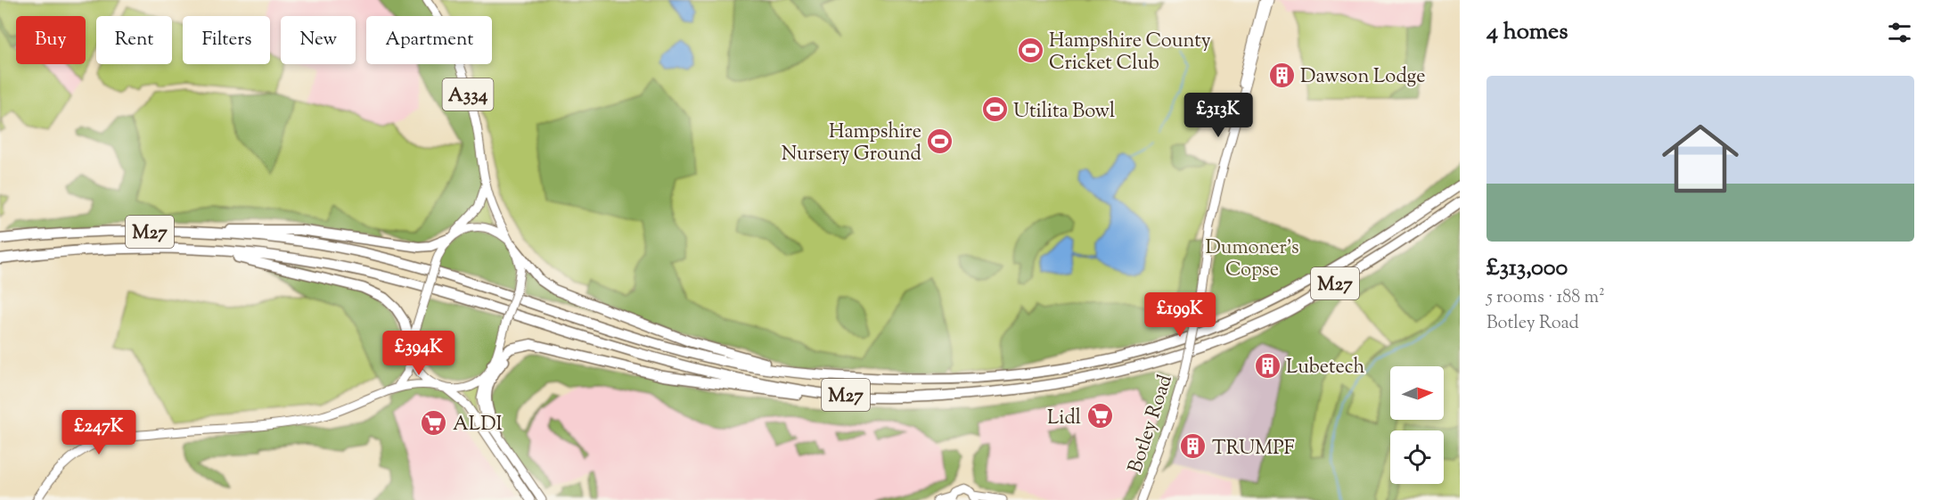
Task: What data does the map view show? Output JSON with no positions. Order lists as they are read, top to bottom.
{
  "streets": {
    "highway": ["M27"],
    "main road": ["A334", "Botley Road"]
  },
  "crossings": [
    ["A334", "M27"]
  ],
  "parks": ["Dumoner's Copse"],
  "places": {
    "sports": ["Hampshire County Cricket Club", "Utilita Bowl", "Hampshire Nursery Ground"],
    "building": ["Dawson Lodge", "Lubetech", "TRUMPF"],
    "supermarket": ["Lidl", "ALDI"]
  },
  "north": "right",
  "page": {
    "heading": "4 homes",
    "chip": [
      "Buy",
      "Rent",
      "Filters",
      "New",
      "Apartment"
    ],
    "list": [
      {
        "name": "£313,000",
        "note": "5 rooms · 188 m² · Botley Road"
      }
    ],
    "price": [
      "£313K",
      "£199K",
      "£394K",
      "£247K"
    ]
  }
}
